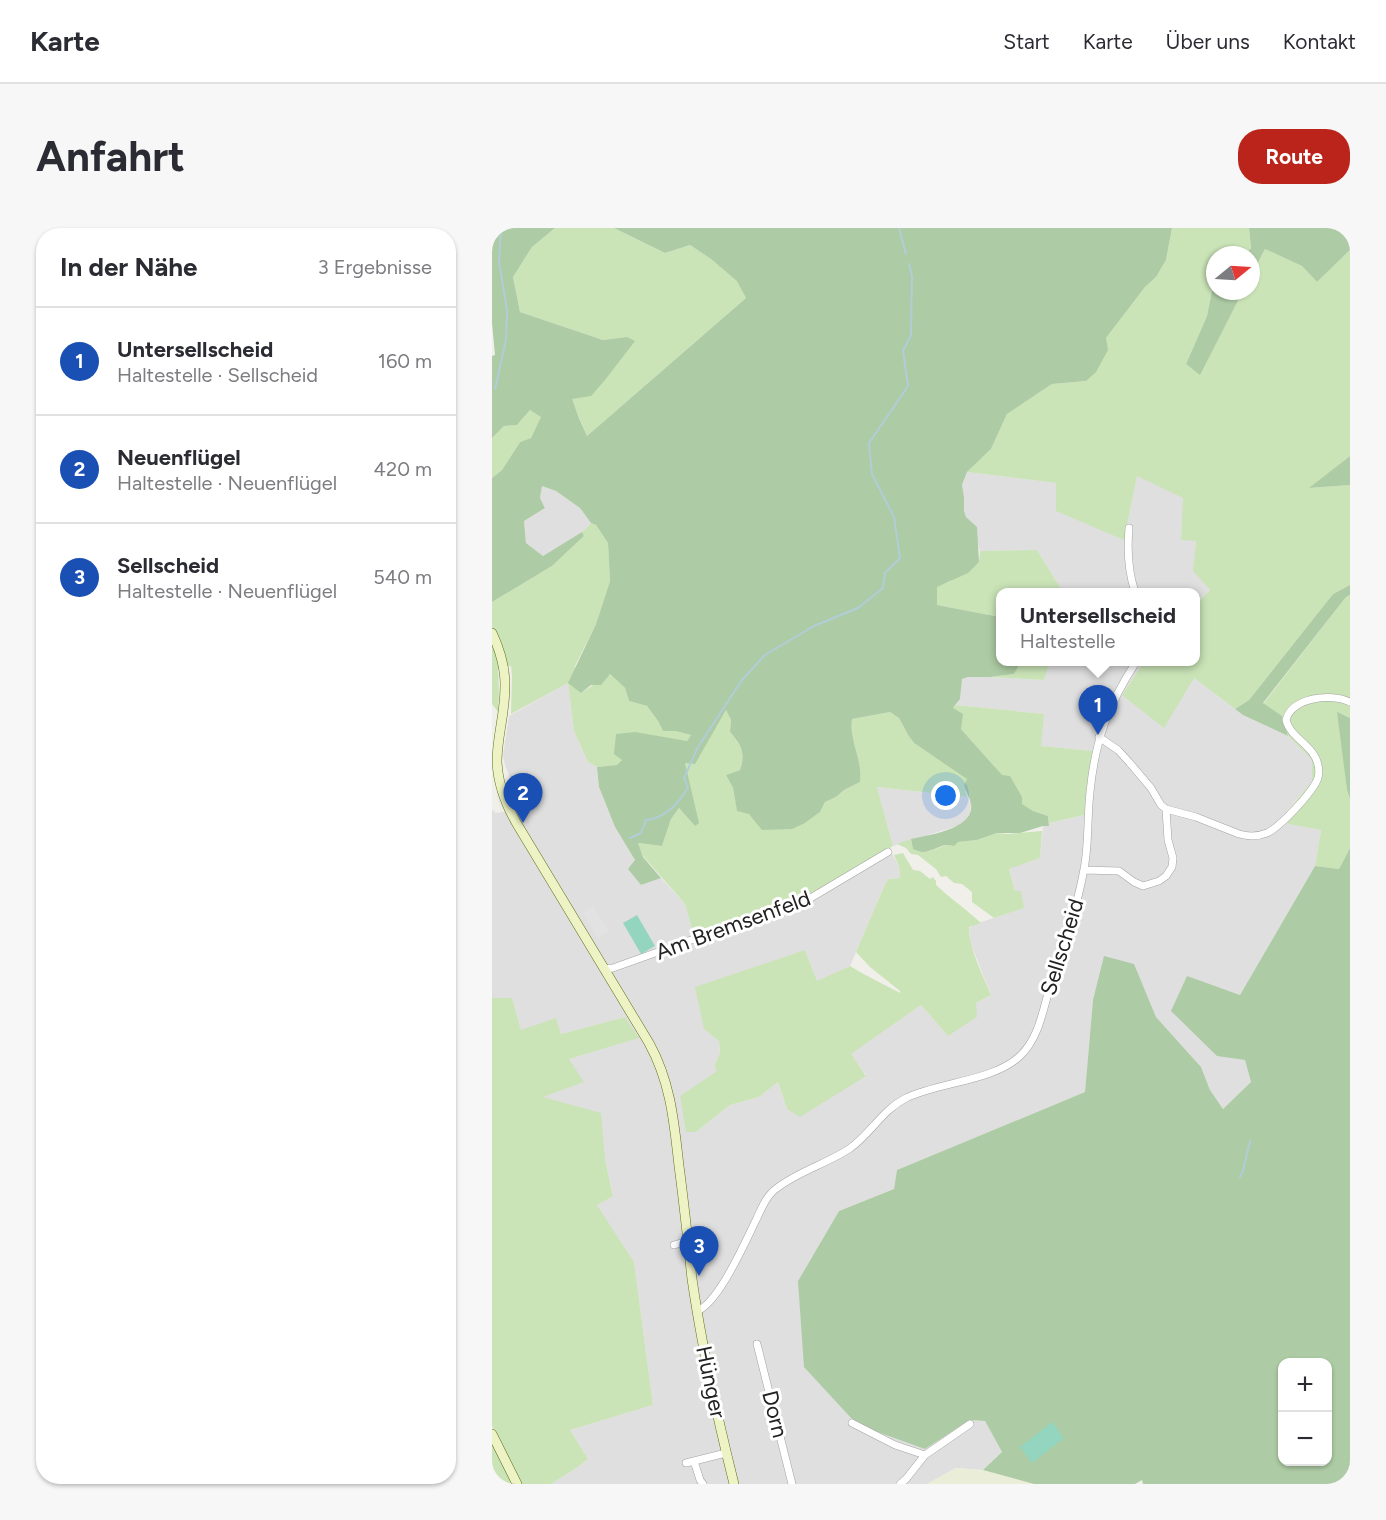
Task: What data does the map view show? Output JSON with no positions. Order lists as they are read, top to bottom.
{
  "streets": {
    "main road": ["Hünger"],
    "street": ["Am Bremsenfeld", "Sellscheid", "Dorn"]
  },
  "crossings": [
    ["Am Bremsenfeld", "Hünger"],
    ["Sellscheid", "Hünger"]
  ],
  "north": "right",
  "page": {
    "header": "Karte",
    "nav": [
      "Start",
      "Karte",
      "Über uns",
      "Kontakt"
    ],
    "buttons": "Route",
    "title": "Anfahrt",
    "heading": ["In der Nähe", "3 Ergebnisse"],
    "list": [
      {
        "mark": "1",
        "name": "Untersellscheid",
        "note": "Haltestelle · Sellscheid",
        "value": "160 m"
      },
      {
        "mark": "2",
        "name": "Neuenflügel",
        "note": "Haltestelle · Neuenflügel",
        "value": "420 m"
      },
      {
        "mark": "3",
        "name": "Sellscheid",
        "note": "Haltestelle · Neuenflügel",
        "value": "540 m"
      }
    ],
    "popup": ["Untersellscheid", "Haltestelle"],
    "pins": ["1", "2", "3"],
    "map_buttons": ["+", "−"]
  }
}
